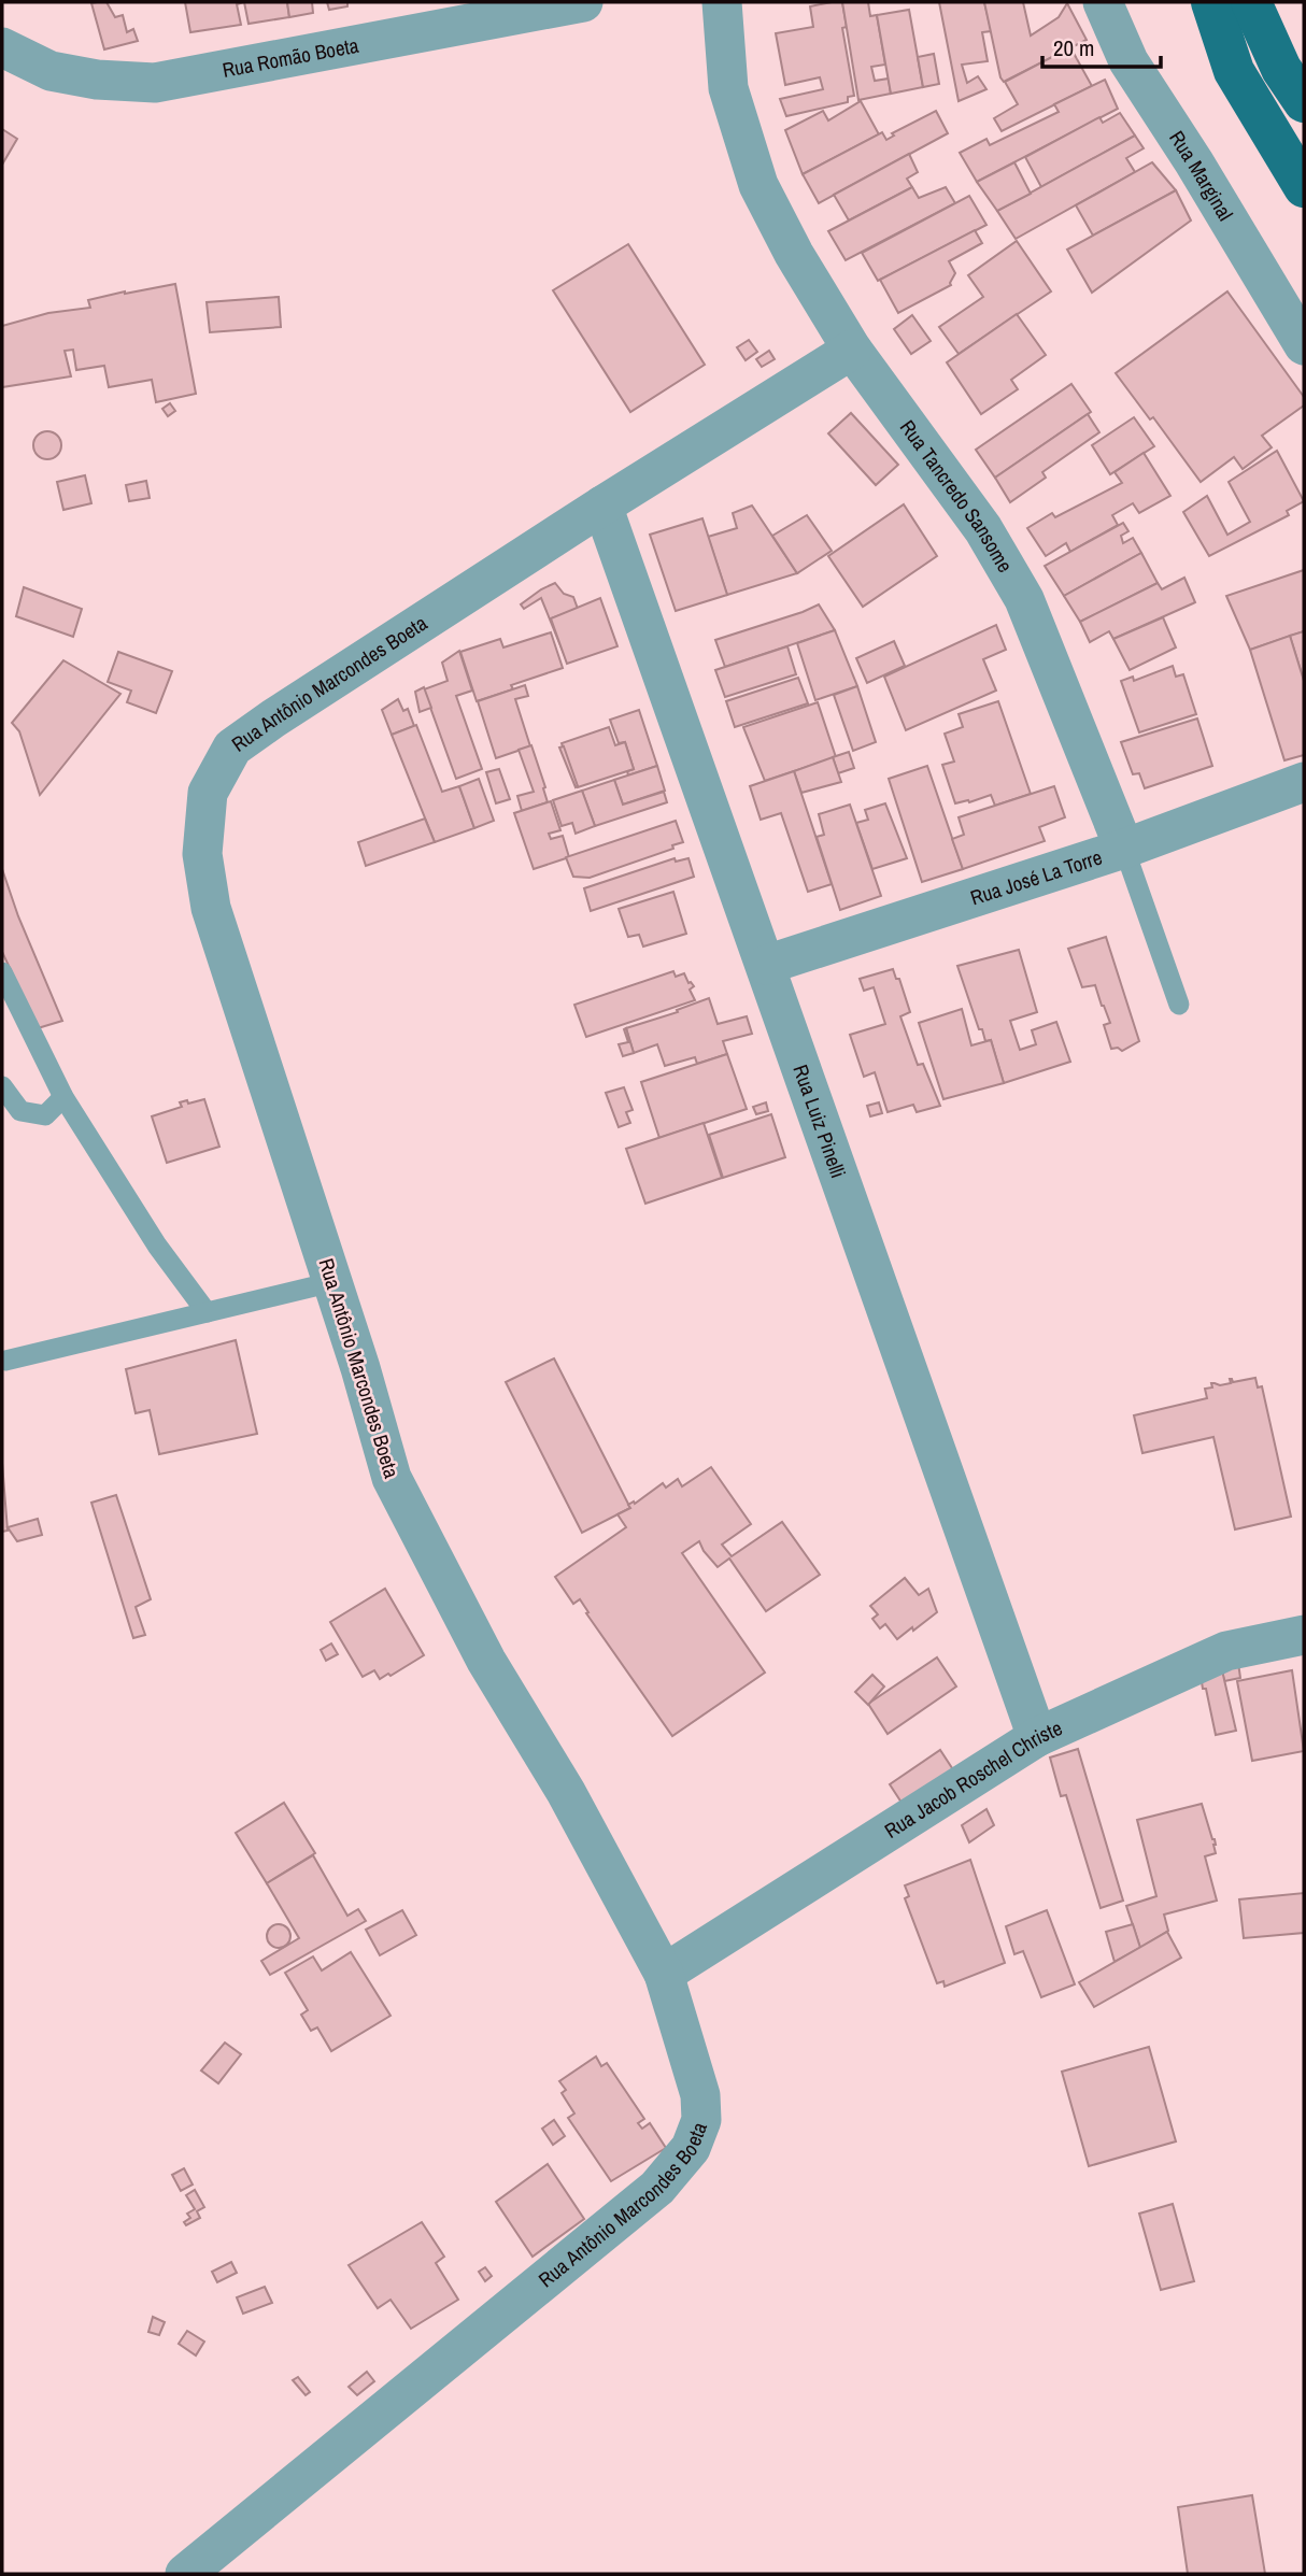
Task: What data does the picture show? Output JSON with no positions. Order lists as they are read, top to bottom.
{
  "streets": {
    "street": [
      "Rua Romão Boeta",
      "Rua Marginal",
      "Rua Tancredo Sansome",
      "Rua Antônio Marcondes Boeta",
      "Rua José La Torre",
      "Rua Luiz Pinelli",
      "Rua Jacob Roschel Christe"
    ]
  },
  "crossings": [
    ["Rua Tancredo Sansome", "Rua Antônio Marcondes Boeta"],
    ["Rua Tancredo Sansome", "Rua José La Torre"],
    ["Rua Antônio Marcondes Boeta", "Rua Luiz Pinelli"],
    ["Rua Antônio Marcondes Boeta", "Rua Jacob Roschel Christe"],
    ["Rua José La Torre", "Rua Luiz Pinelli"],
    ["Rua Luiz Pinelli", "Rua Jacob Roschel Christe"]
  ],
  "scale_bar": "20 m"
}
